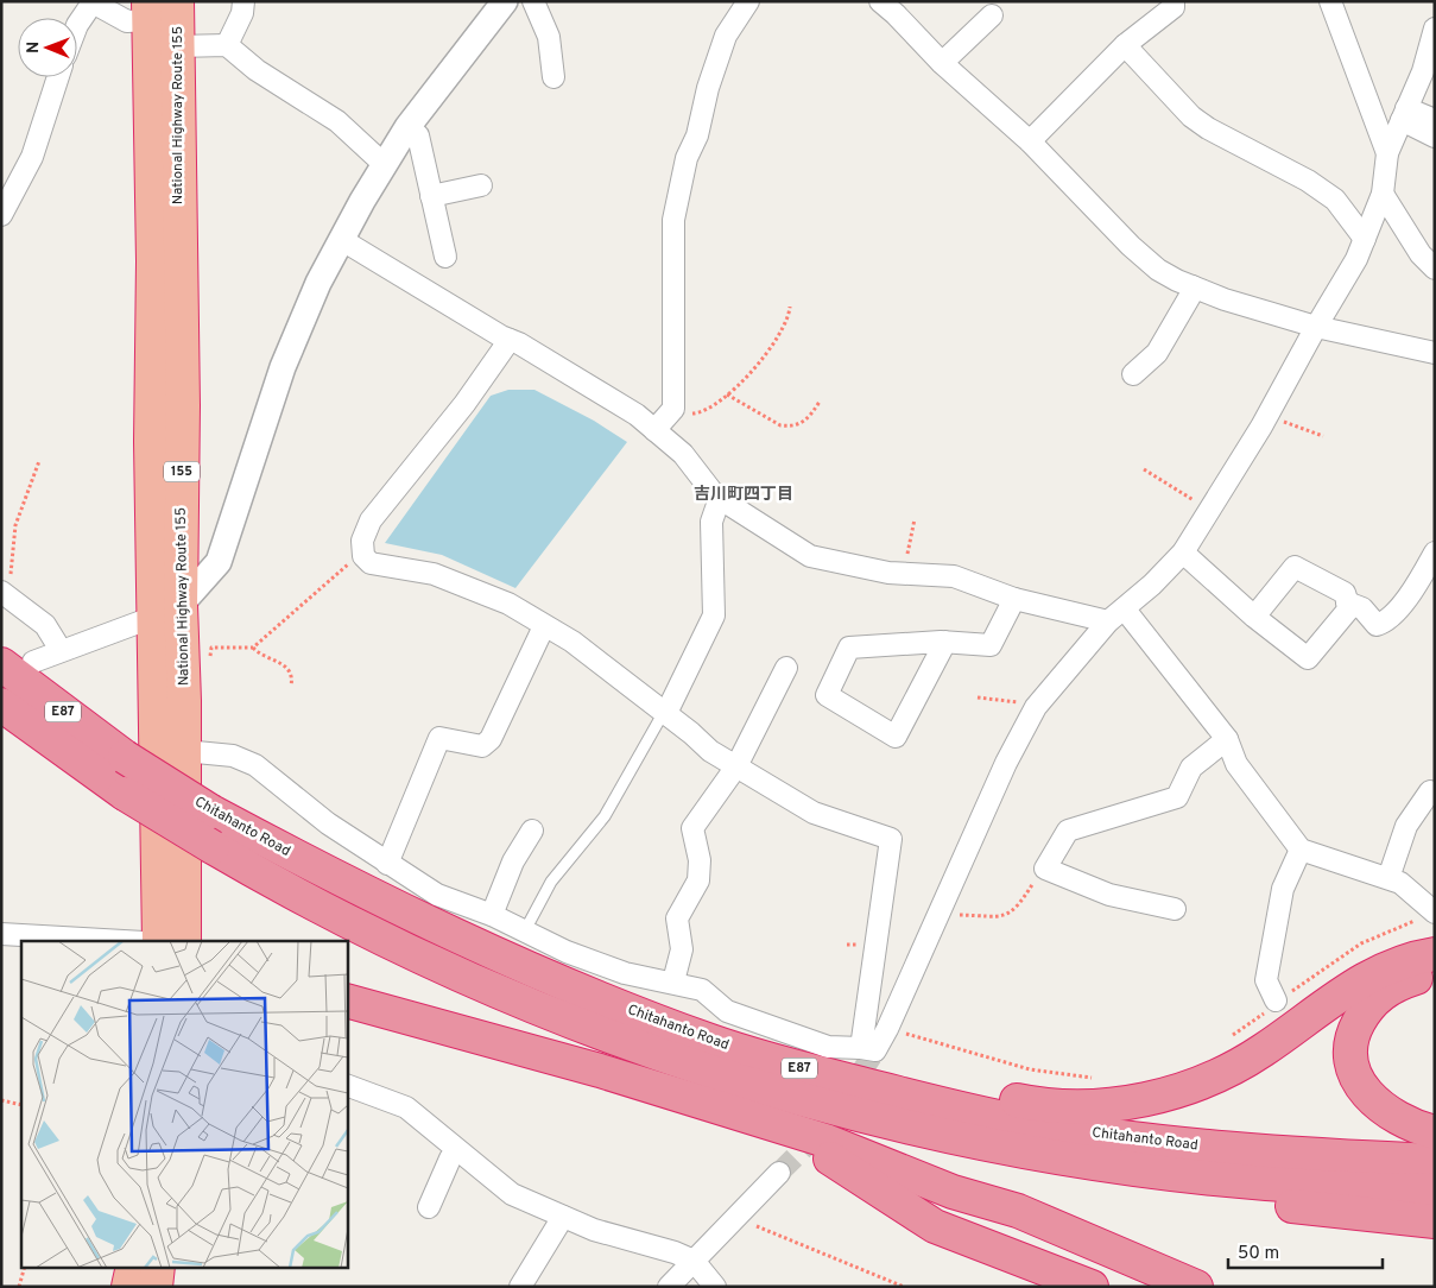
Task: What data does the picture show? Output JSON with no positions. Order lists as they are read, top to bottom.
{
  "streets": {
    "highway": [
      "National Highway Route 155",
      "155",
      "E87",
      "Chitahanto Road"
    ]
  },
  "districts": ["吉川町四丁目"],
  "scale_bar": "50 m",
  "north": "left"
}
